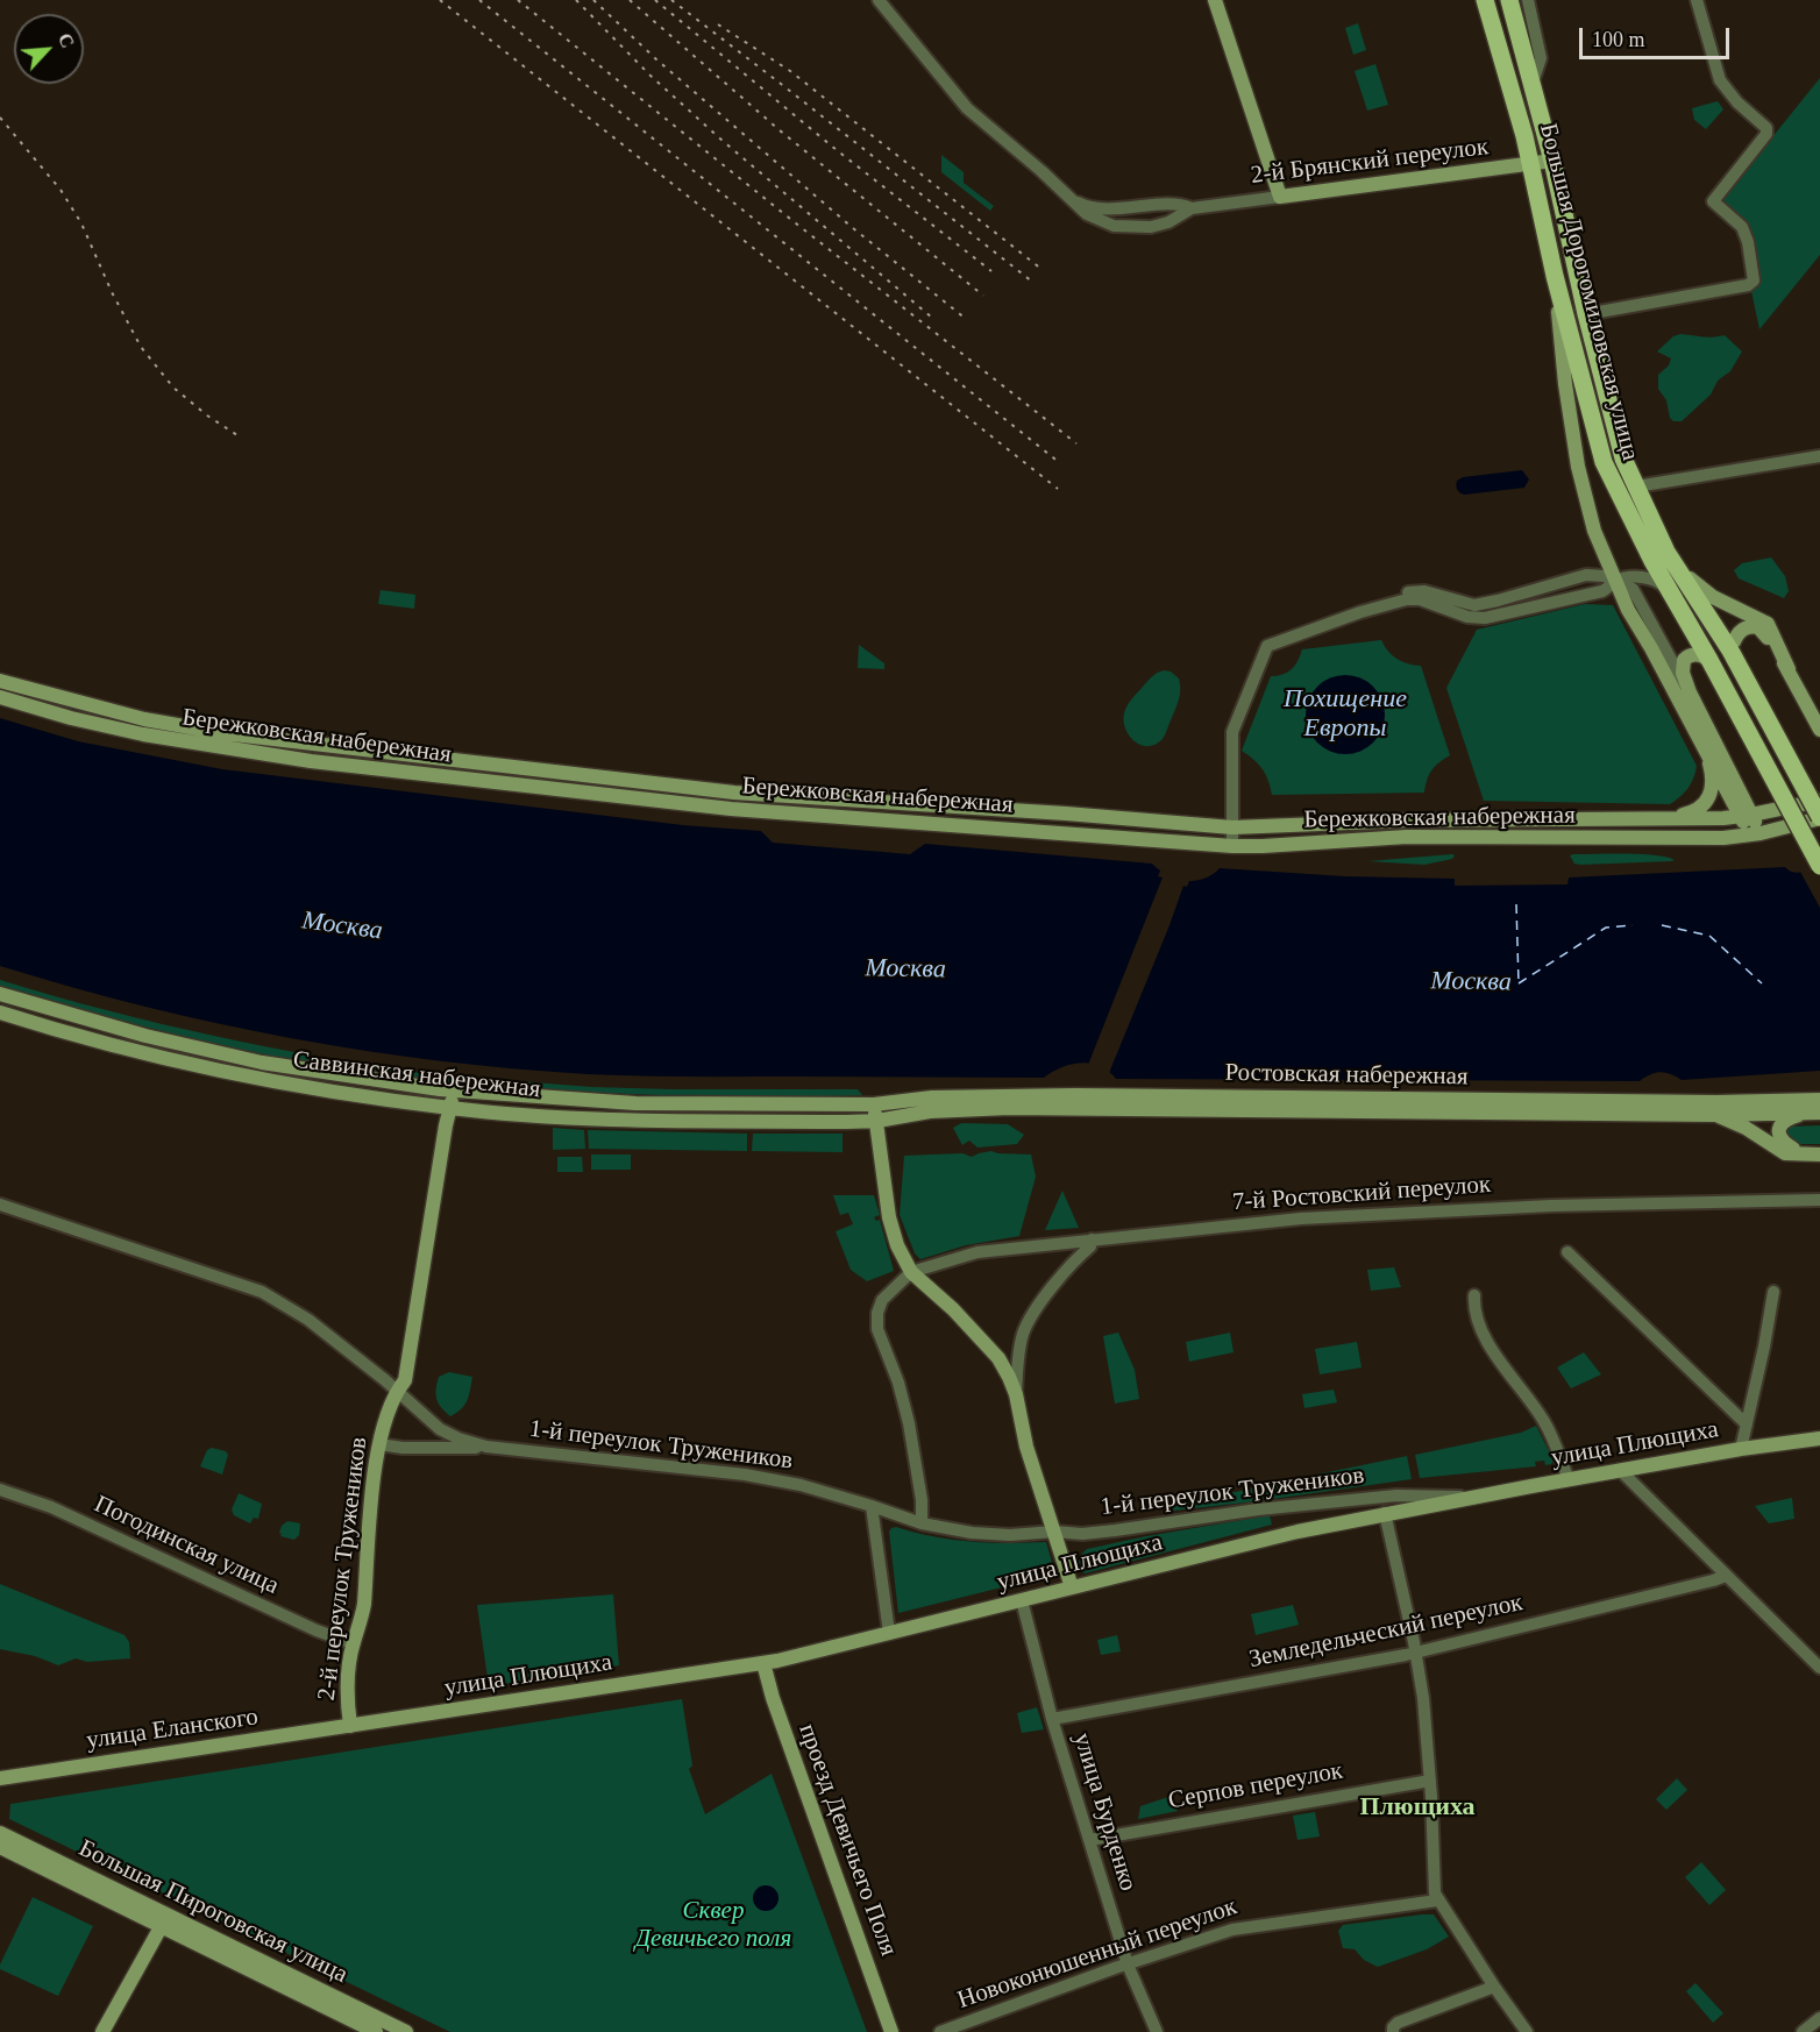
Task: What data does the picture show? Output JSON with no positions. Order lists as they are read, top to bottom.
{
  "streets": {
    "main road": [
      "2-й Брянский переулок",
      "Большая Дорогомиловская улица",
      "Бережковская набережная",
      "Саввинская набережная",
      "Ростовская набережная",
      "улица Плющиха",
      "2-й переулок Тружеников",
      "улица Еланского",
      "проезд Девичьего Поля",
      "Большая Пироговская улица"
    ],
    "street": [
      "7-й Ростовский переулок",
      "1-й переулок Тружеников",
      "Погодинская улица",
      "Земледельческий переулок",
      "Серпов переулок",
      "улица Бурденко",
      "Новоконюшенный переулок"
    ]
  },
  "crossings": [
    ["2-й Брянский переулок", "Большая Дорогомиловская улица"],
    ["Большая Дорогомиловская улица", "Бережковская набережная"],
    ["Саввинская набережная", "Ростовская набережная"],
    ["Саввинская набережная", "2-й переулок Тружеников"],
    ["улица Плющиха", "1-й переулок Тружеников"],
    ["улица Плющиха", "2-й переулок Тружеников"],
    ["улица Плющиха", "улица Еланского"],
    ["улица Плющиха", "улица Бурденко"],
    ["улица Плющиха", "проезд Девичьего Поля"],
    ["1-й переулок Тружеников", "2-й переулок Тружеников"],
    ["Погодинская улица", "2-й переулок Тружеников"],
    ["2-й переулок Тружеников", "улица Еланского"],
    ["Земледельческий переулок", "улица Бурденко"],
    ["Серпов переулок", "улица Бурденко"],
    ["улица Бурденко", "Новоконюшенный переулок"]
  ],
  "districts": ["Плющиха"],
  "water": ["Похищение Европы", "Москва"],
  "parks": ["Сквер Девичьего поля"],
  "scale_bar": "100 m",
  "north": "top right"
}
